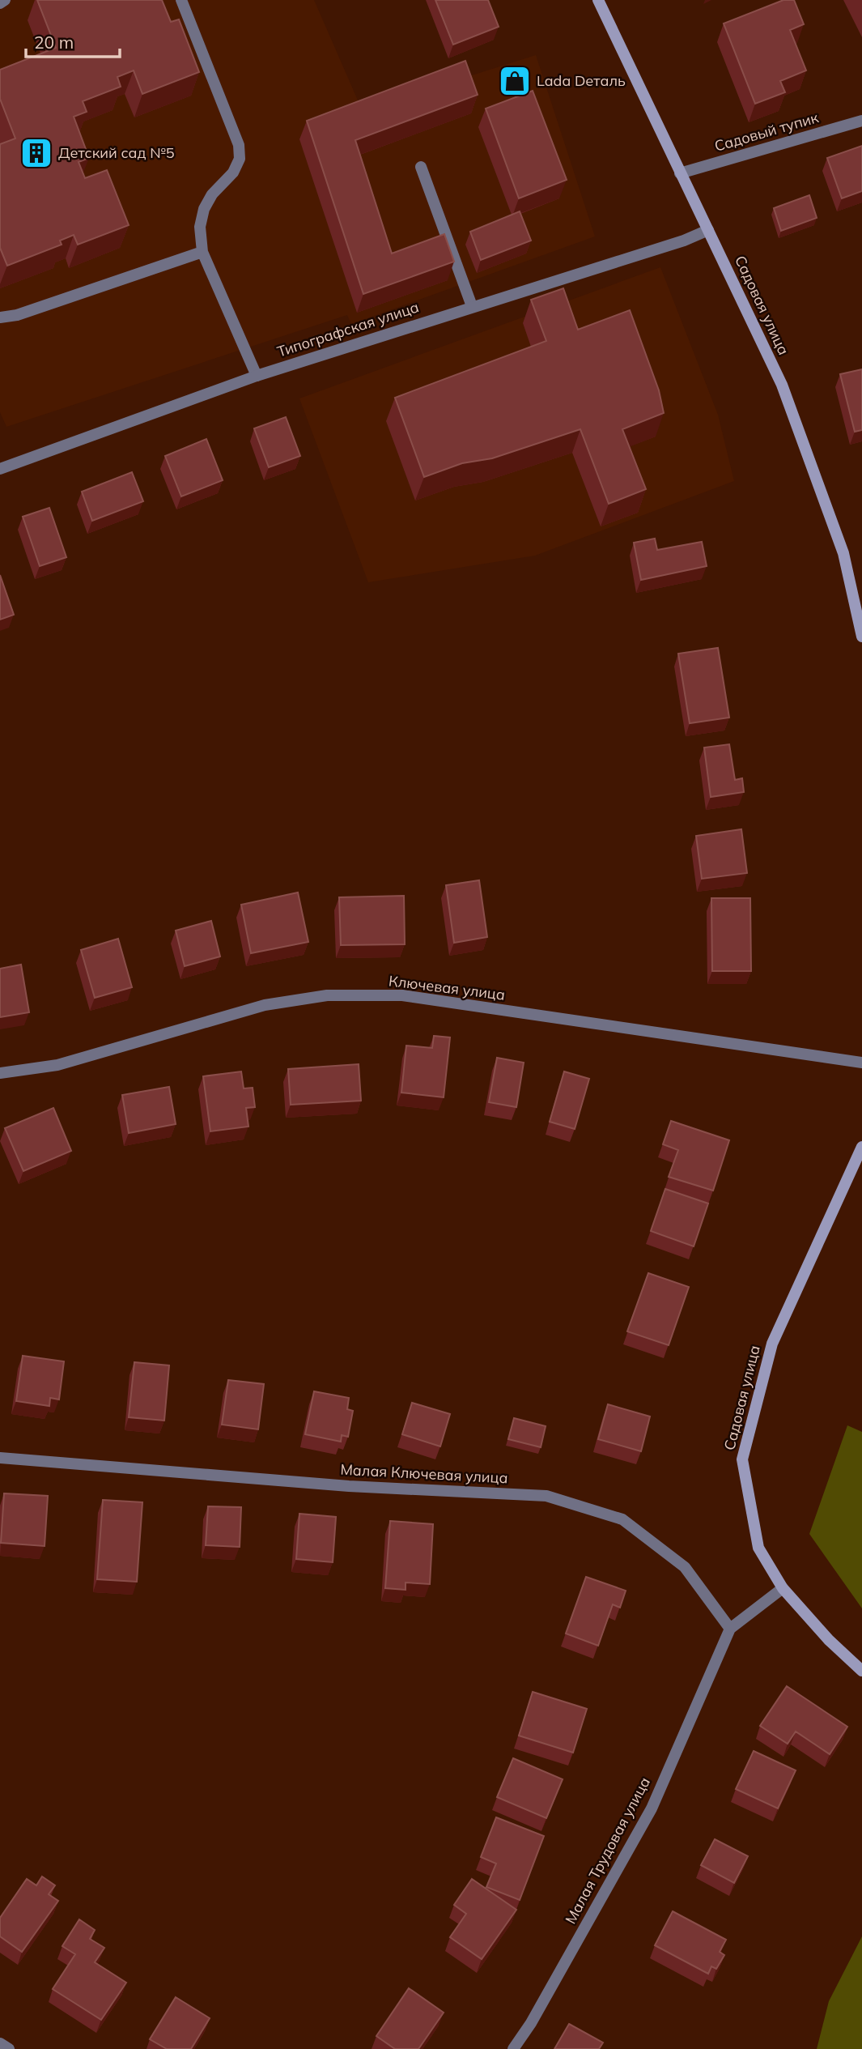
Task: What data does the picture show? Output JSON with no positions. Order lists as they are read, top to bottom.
{
  "streets": {
    "main road": ["Садовая улица"],
    "street": [
      "Садовый тупик",
      "Типографская улица",
      "Ключевая улица",
      "Малая Ключевая улица",
      "Малая Трудовая улица"
    ]
  },
  "crossings": [
    ["Садовый тупик", "Садовая улица"],
    ["Садовая улица", "Типографская улица"],
    ["Малая Ключевая улица", "Малая Трудовая улица"]
  ],
  "places": {
    "shop": ["Lada Dеталь"],
    "building": ["Детский сад №5"]
  },
  "scale_bar": "20 m"
}
